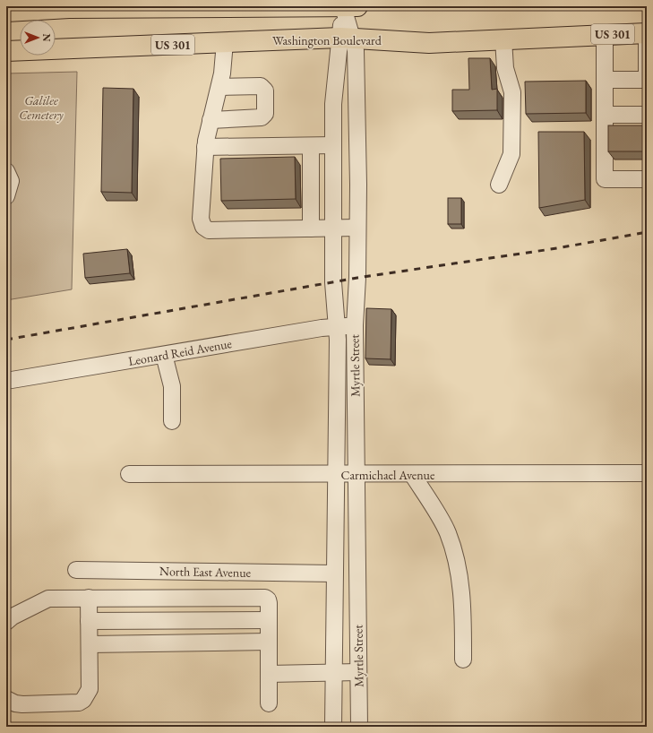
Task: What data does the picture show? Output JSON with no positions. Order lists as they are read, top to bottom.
{
  "streets": {
    "main road": ["US 301", "Washington Boulevard"],
    "street": [
      "Leonard Reid Avenue",
      "Myrtle Street",
      "Carmichael Avenue",
      "North East Avenue"
    ]
  },
  "crossings": [
    ["Washington Boulevard", "Myrtle Street"],
    ["Leonard Reid Avenue", "Myrtle Street"],
    ["Myrtle Street", "Carmichael Avenue"],
    ["Myrtle Street", "North East Avenue"]
  ],
  "parks": ["Galilee Cemetery"],
  "north": "right"
}
